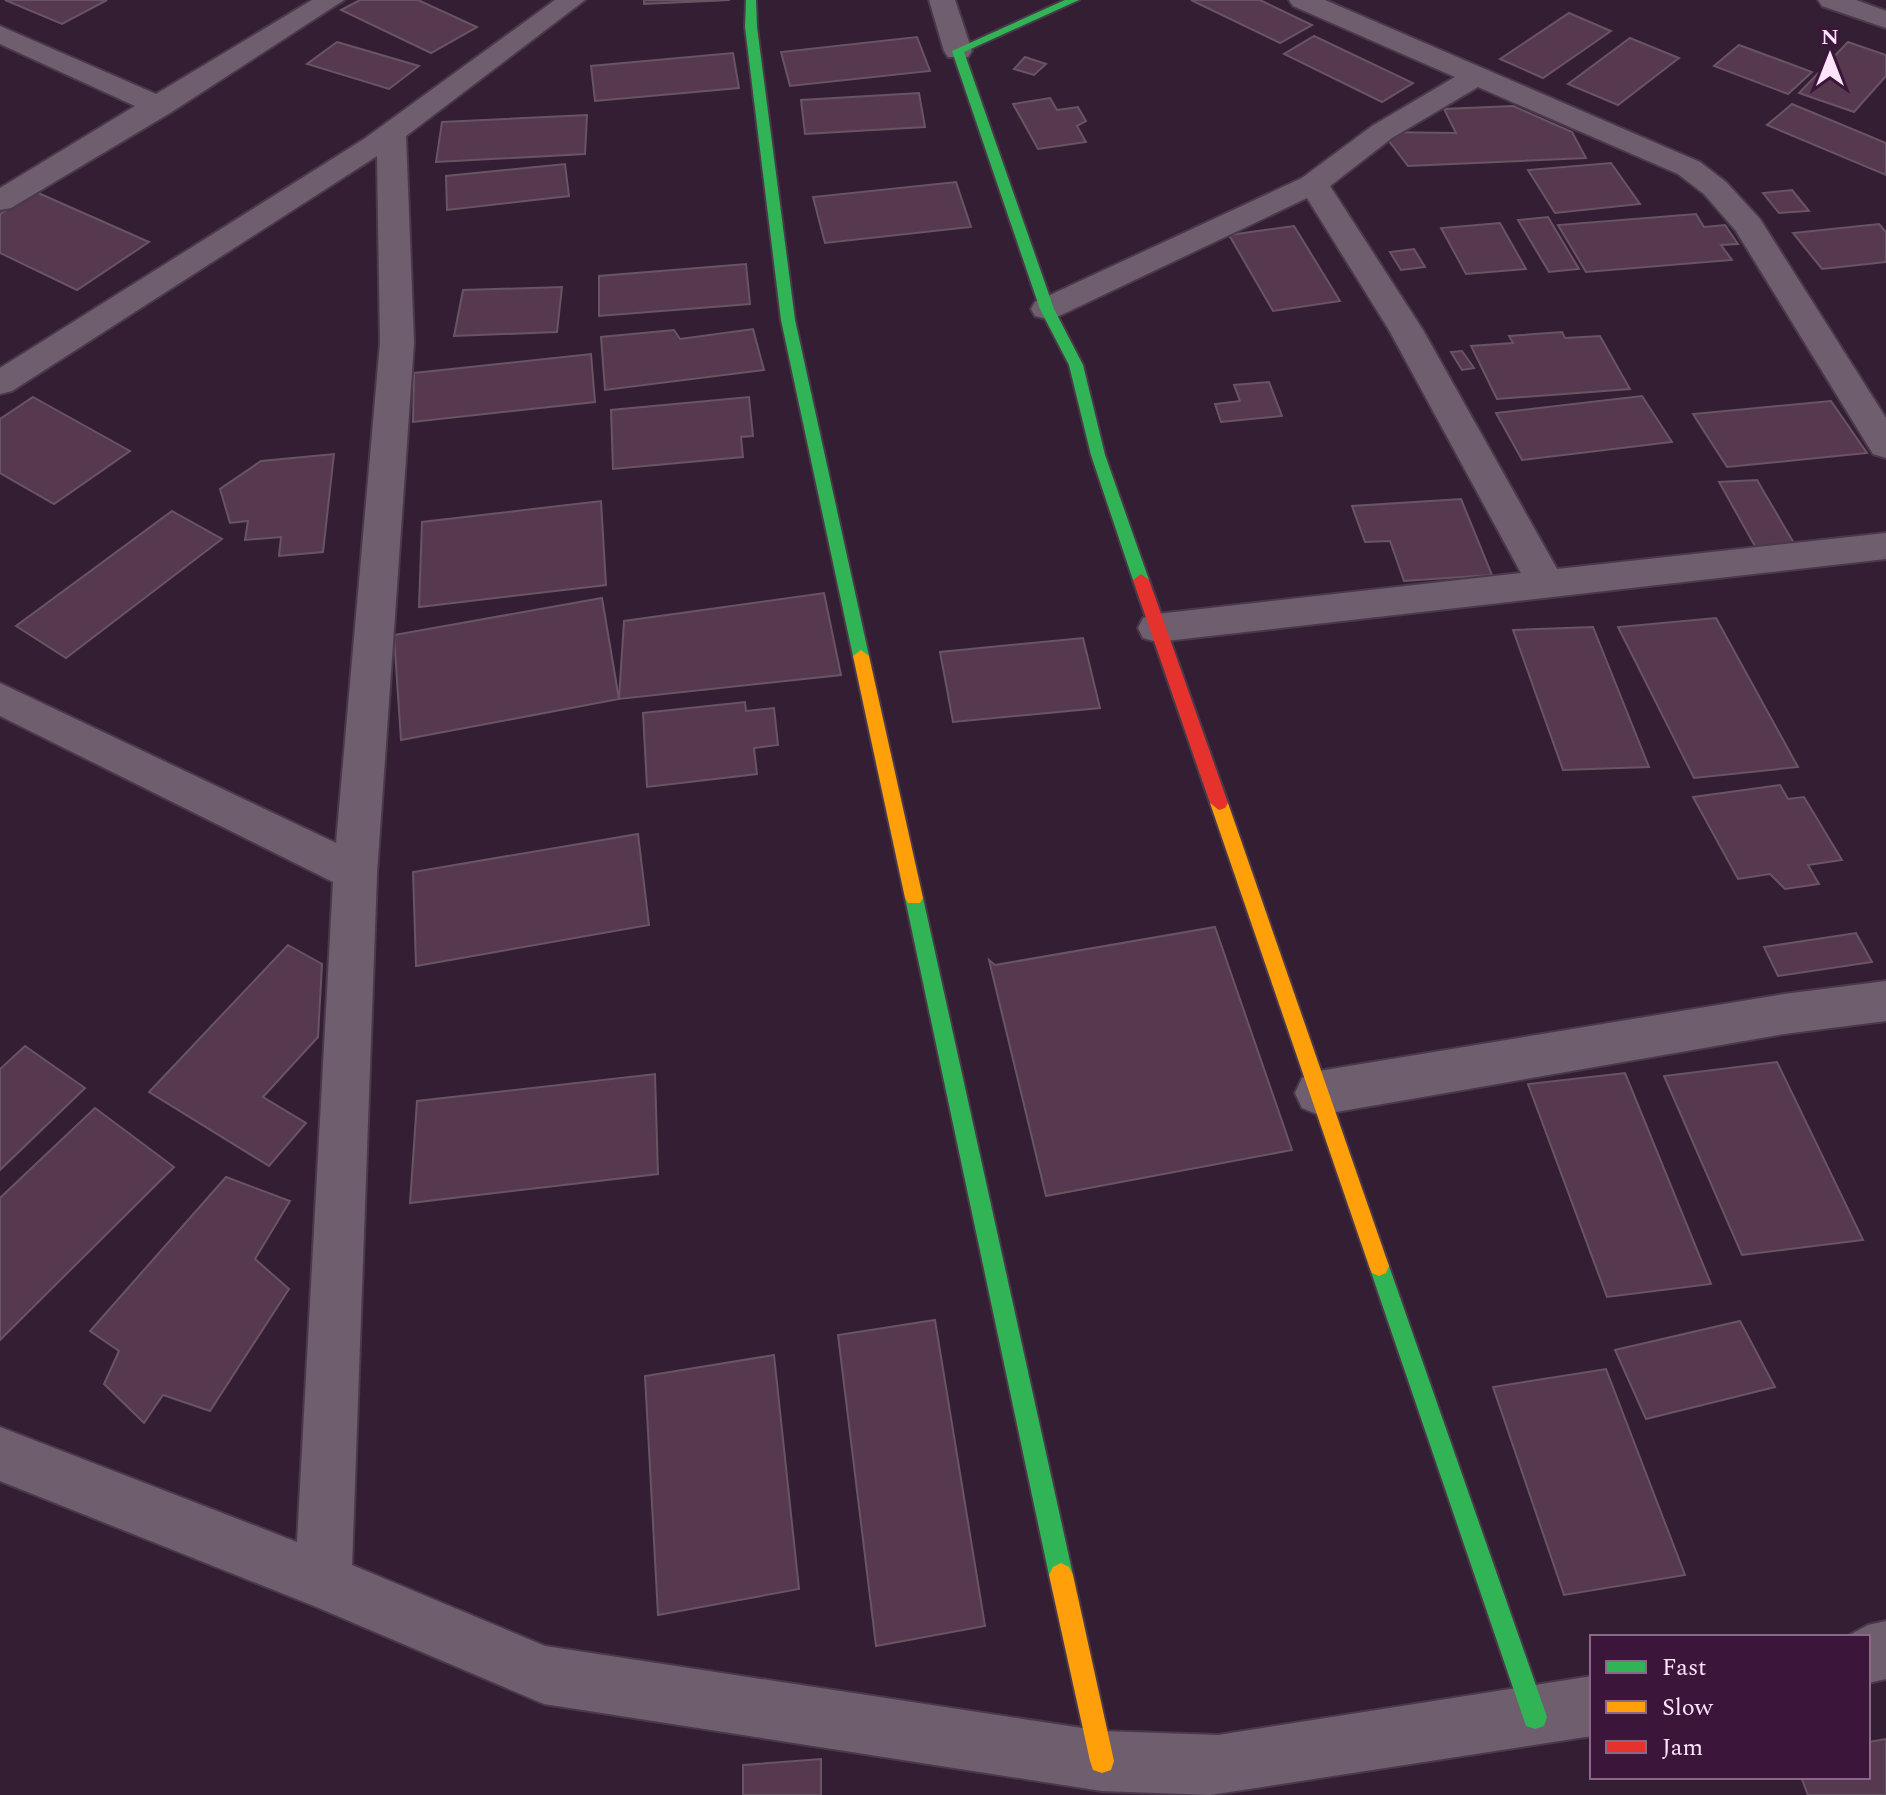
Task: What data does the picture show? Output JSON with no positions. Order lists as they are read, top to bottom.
{
  "legend": ["Fast", "Slow", "Jam"],
  "north": "top"
}
